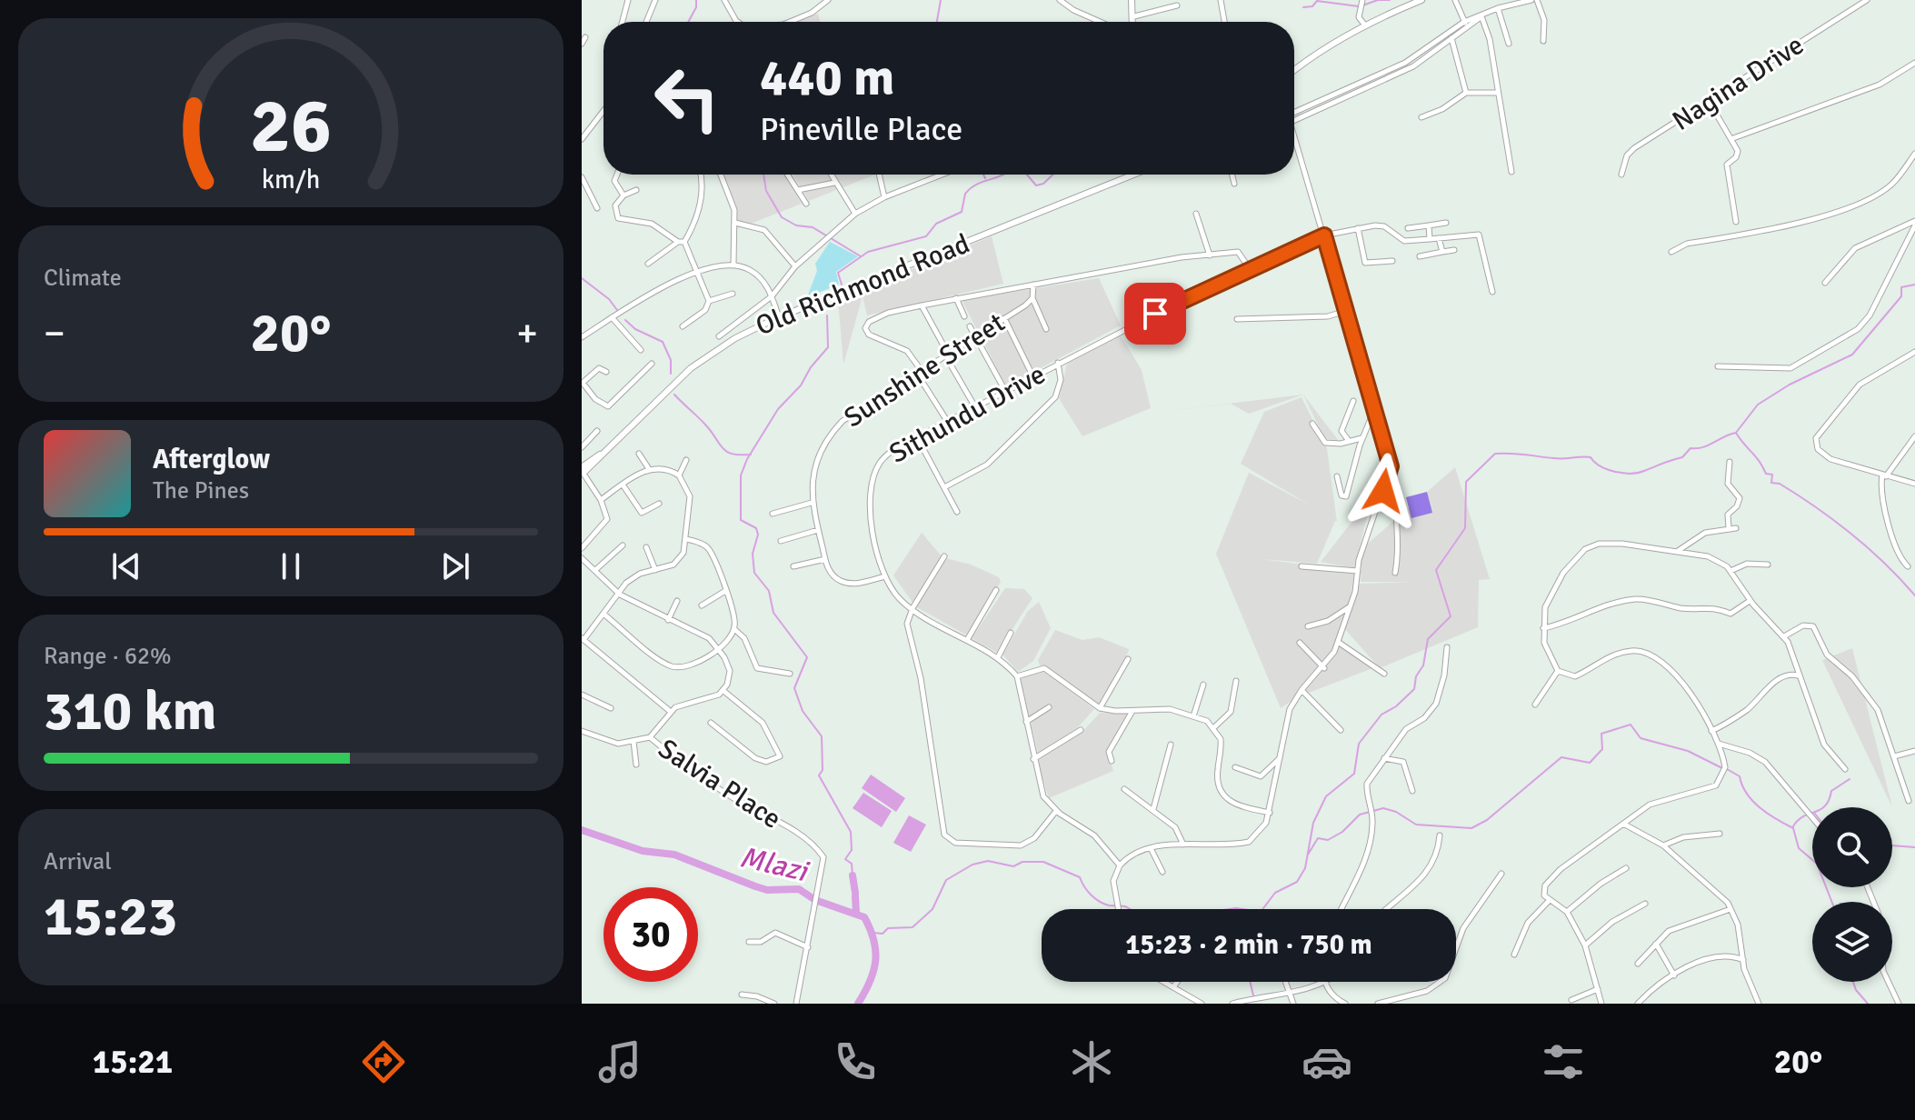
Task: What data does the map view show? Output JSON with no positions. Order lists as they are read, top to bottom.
{
  "streets": {
    "street": [
      "Nagina Drive",
      "Old Richmond Road",
      "Sunshine Street",
      "Sithundu Drive",
      "Salvia Place"
    ]
  },
  "water": ["Mlazi"],
  "page": {
    "turn": ["440 m", "Pineville Place"],
    "tile": [
      "Climate",
      ["Range · 62%", "310 km"],
      ["Arrival", "15:23"]
    ],
    "heat": ["−", "20°", "+"],
    "song": ["Afterglow", "The Pines"],
    "limit": "30",
    "trip": "15:23 · 2 min · 750 m",
    "tabs": ["15:21", "20°"],
    "gauge": ["26", "km/h"]
  }
}
